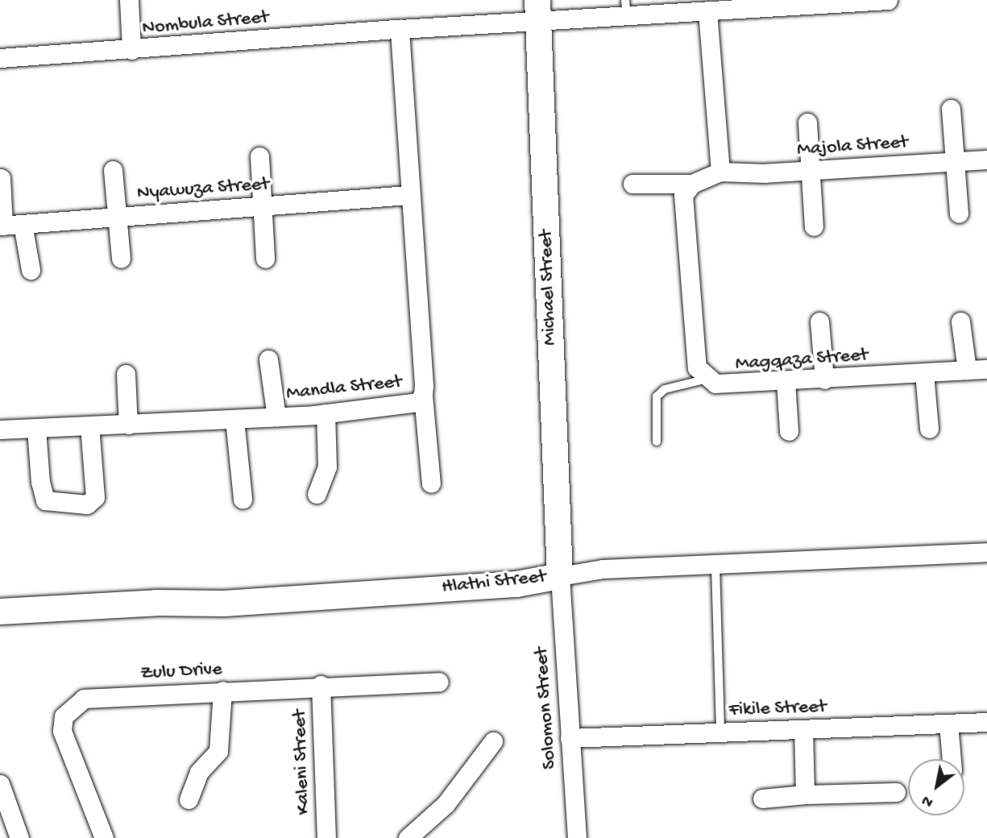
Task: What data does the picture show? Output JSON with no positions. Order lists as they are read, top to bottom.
{
  "streets": {
    "street": [
      "Nombula Street",
      "Majola Street",
      "Nyawuza Street",
      "Michael Street",
      "Magqaza Street",
      "Mandla Street",
      "Hlathi Street",
      "Zulu Drive",
      "Solomon Street",
      "Fikile Street",
      "Kaleni Street"
    ]
  },
  "crossings": [
    ["Nombula Street", "Michael Street"],
    ["Nombula Street", "Mandla Street"],
    ["Majola Street", "Magqaza Street"],
    ["Nyawuza Street", "Mandla Street"],
    ["Michael Street", "Hlathi Street"],
    ["Michael Street", "Solomon Street"],
    ["Hlathi Street", "Solomon Street"],
    ["Zulu Drive", "Kaleni Street"],
    ["Solomon Street", "Fikile Street"]
  ],
  "north": "bottom left"
}
